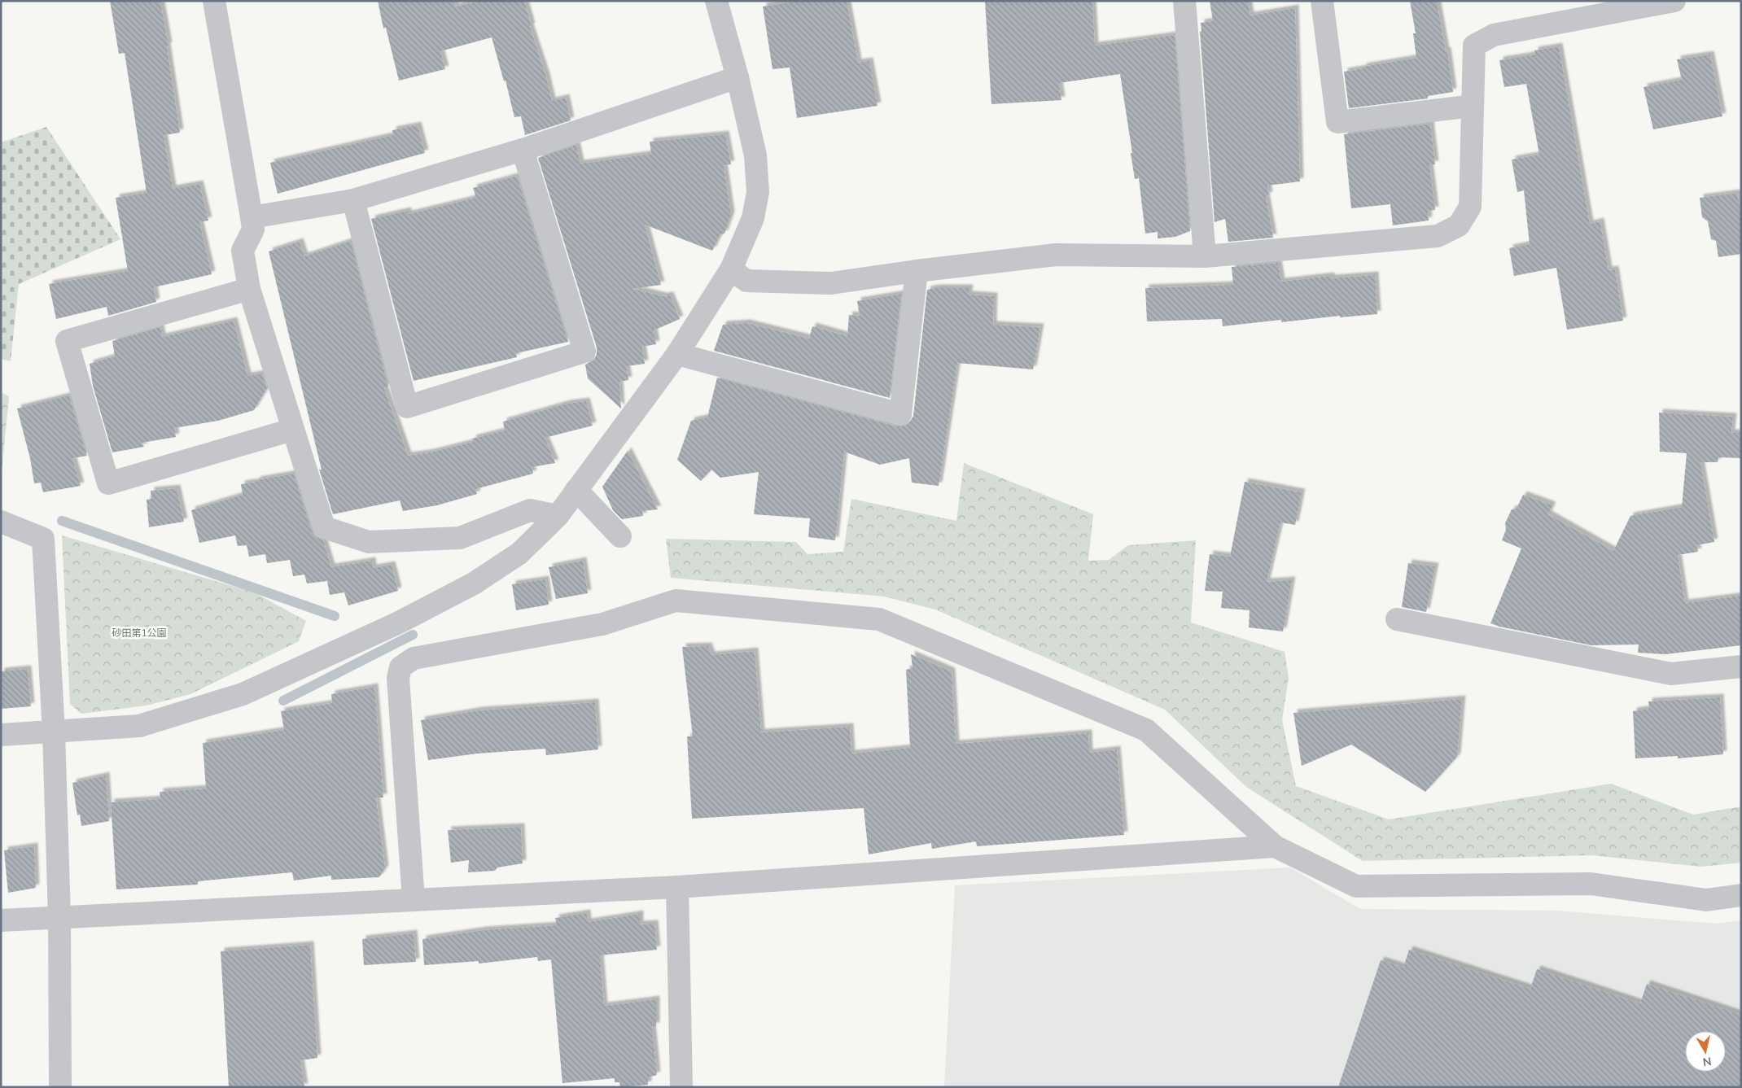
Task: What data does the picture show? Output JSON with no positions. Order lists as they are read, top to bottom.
{
  "parks": ["砂田第1公園"],
  "north": "bottom"
}
